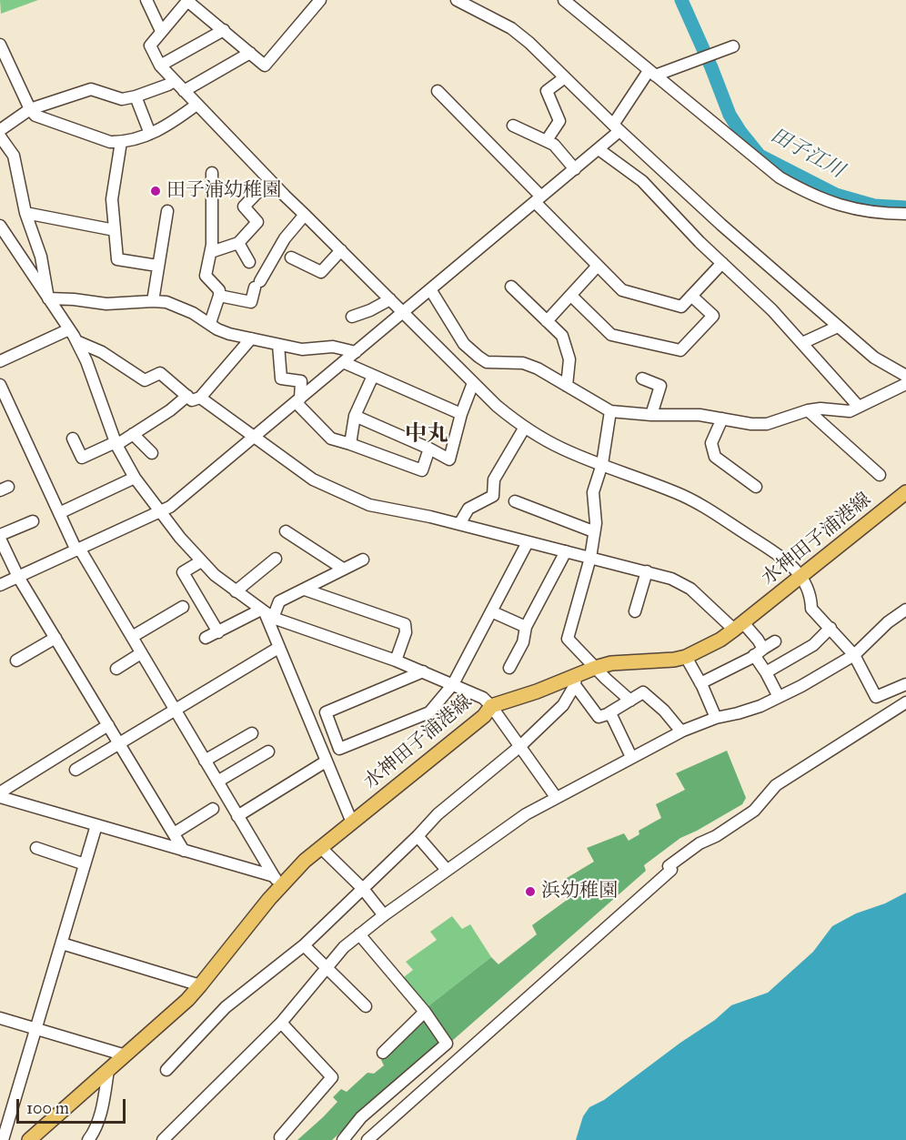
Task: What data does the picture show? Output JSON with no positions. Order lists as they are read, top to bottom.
{
  "streets": {
    "main road": ["水神田子浦港線"]
  },
  "districts": ["中丸"],
  "water": ["田子江川"],
  "places": ["田子浦幼稚園", "浜幼稚園"],
  "scale_bar": "100 m"
}
